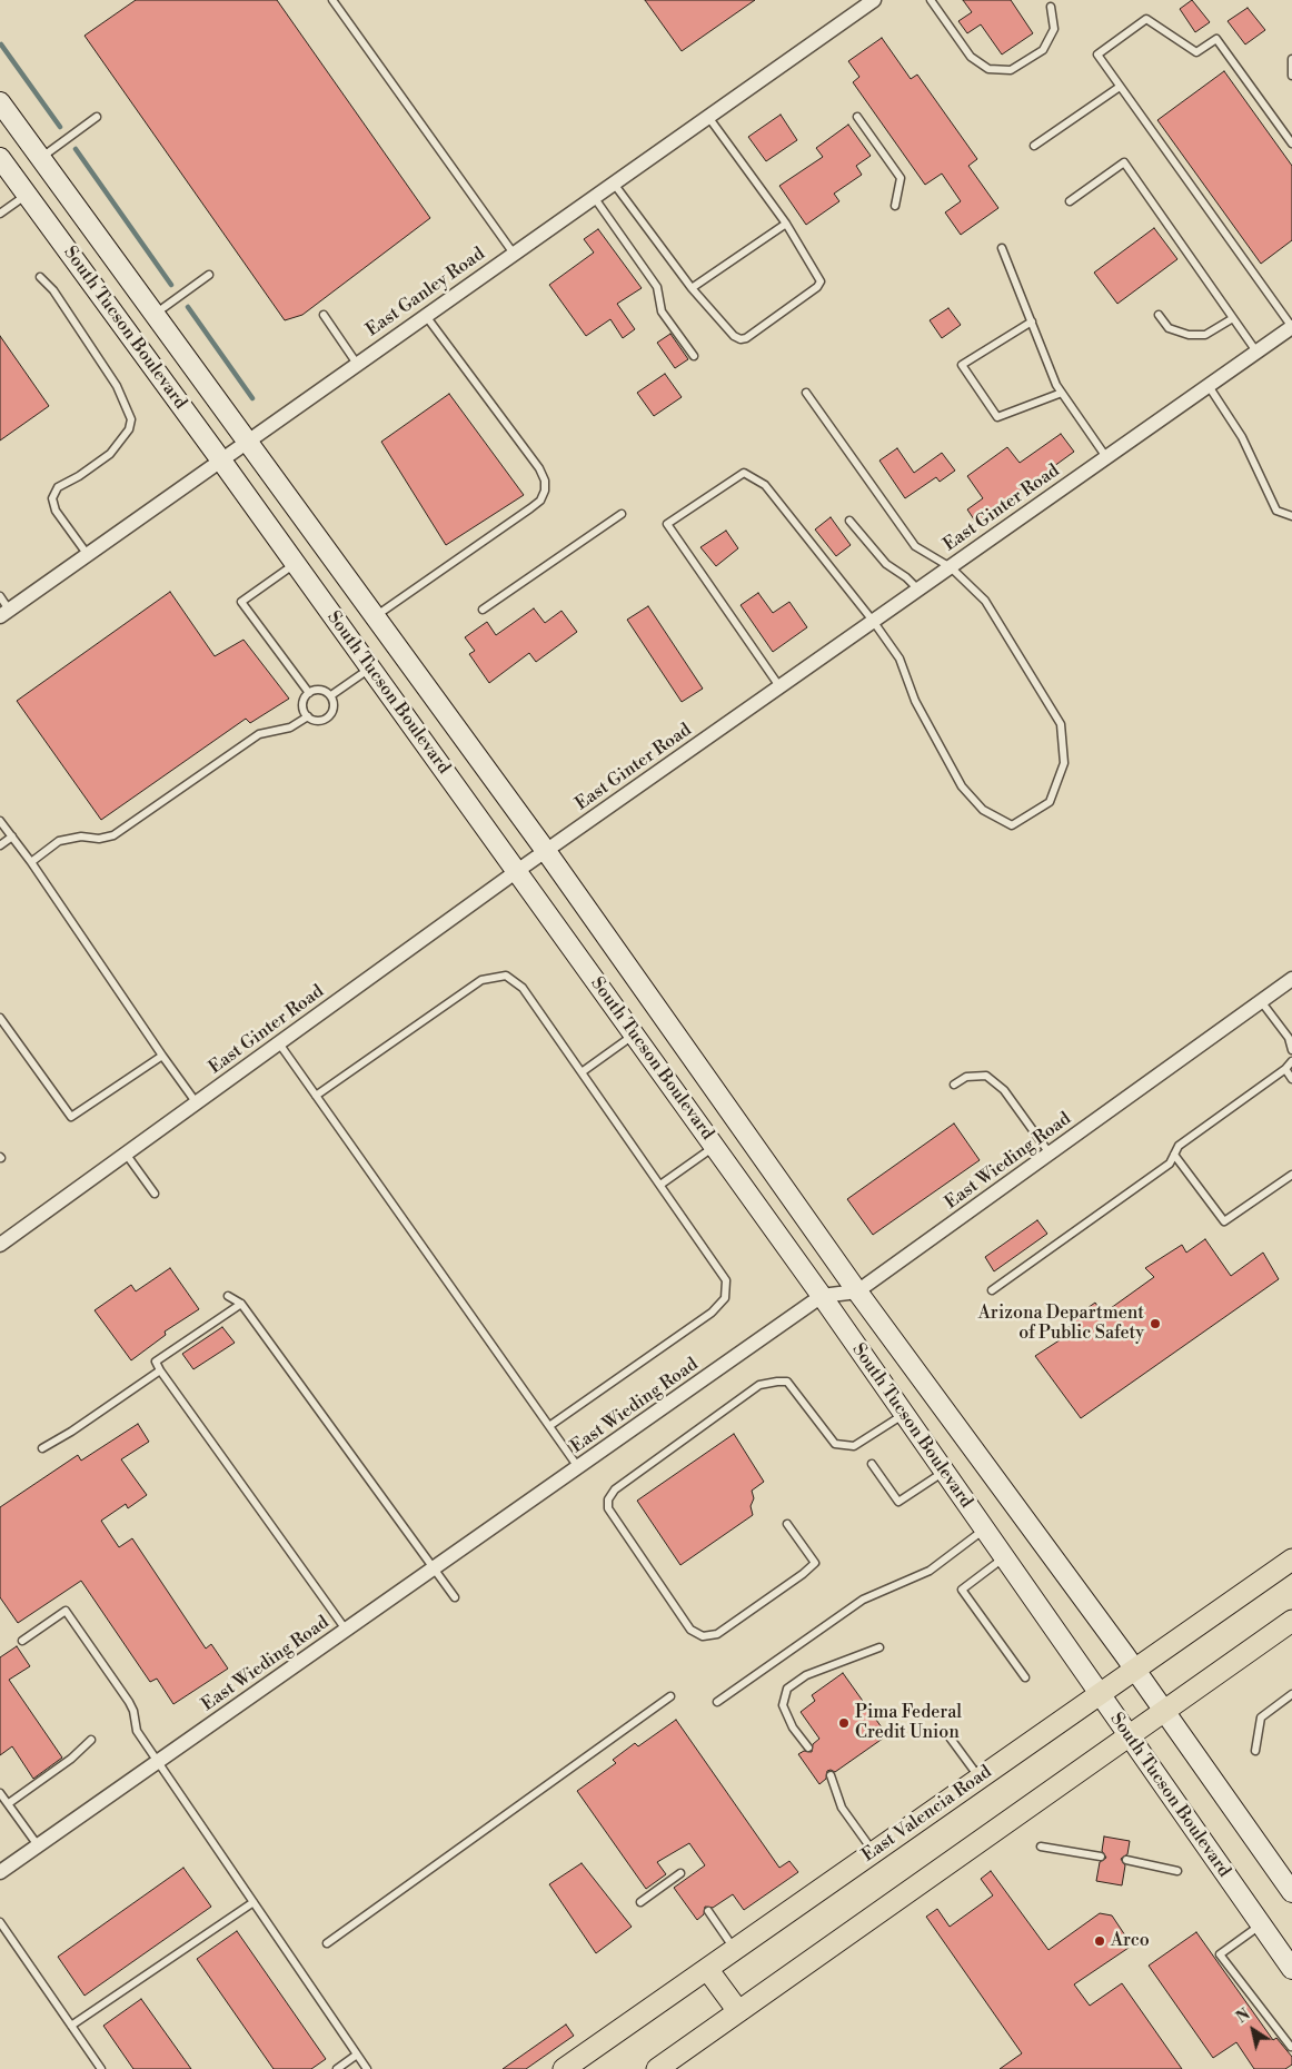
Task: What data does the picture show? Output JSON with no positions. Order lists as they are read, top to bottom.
{
  "streets": {
    "main road": ["South Tucson Boulevard", "East Valencia Road"],
    "street": ["East Ganley Road", "East Ginter Road", "East Wieding Road"]
  },
  "crossings": [
    ["East Ganley Road", "South Tucson Boulevard"],
    ["South Tucson Boulevard", "East Ginter Road"],
    ["South Tucson Boulevard", "East Wieding Road"],
    ["South Tucson Boulevard", "East Valencia Road"]
  ],
  "places": ["Arizona Department of Public Safety", "Pima Federal Credit Union", "Arco"],
  "north": "top left"
}
